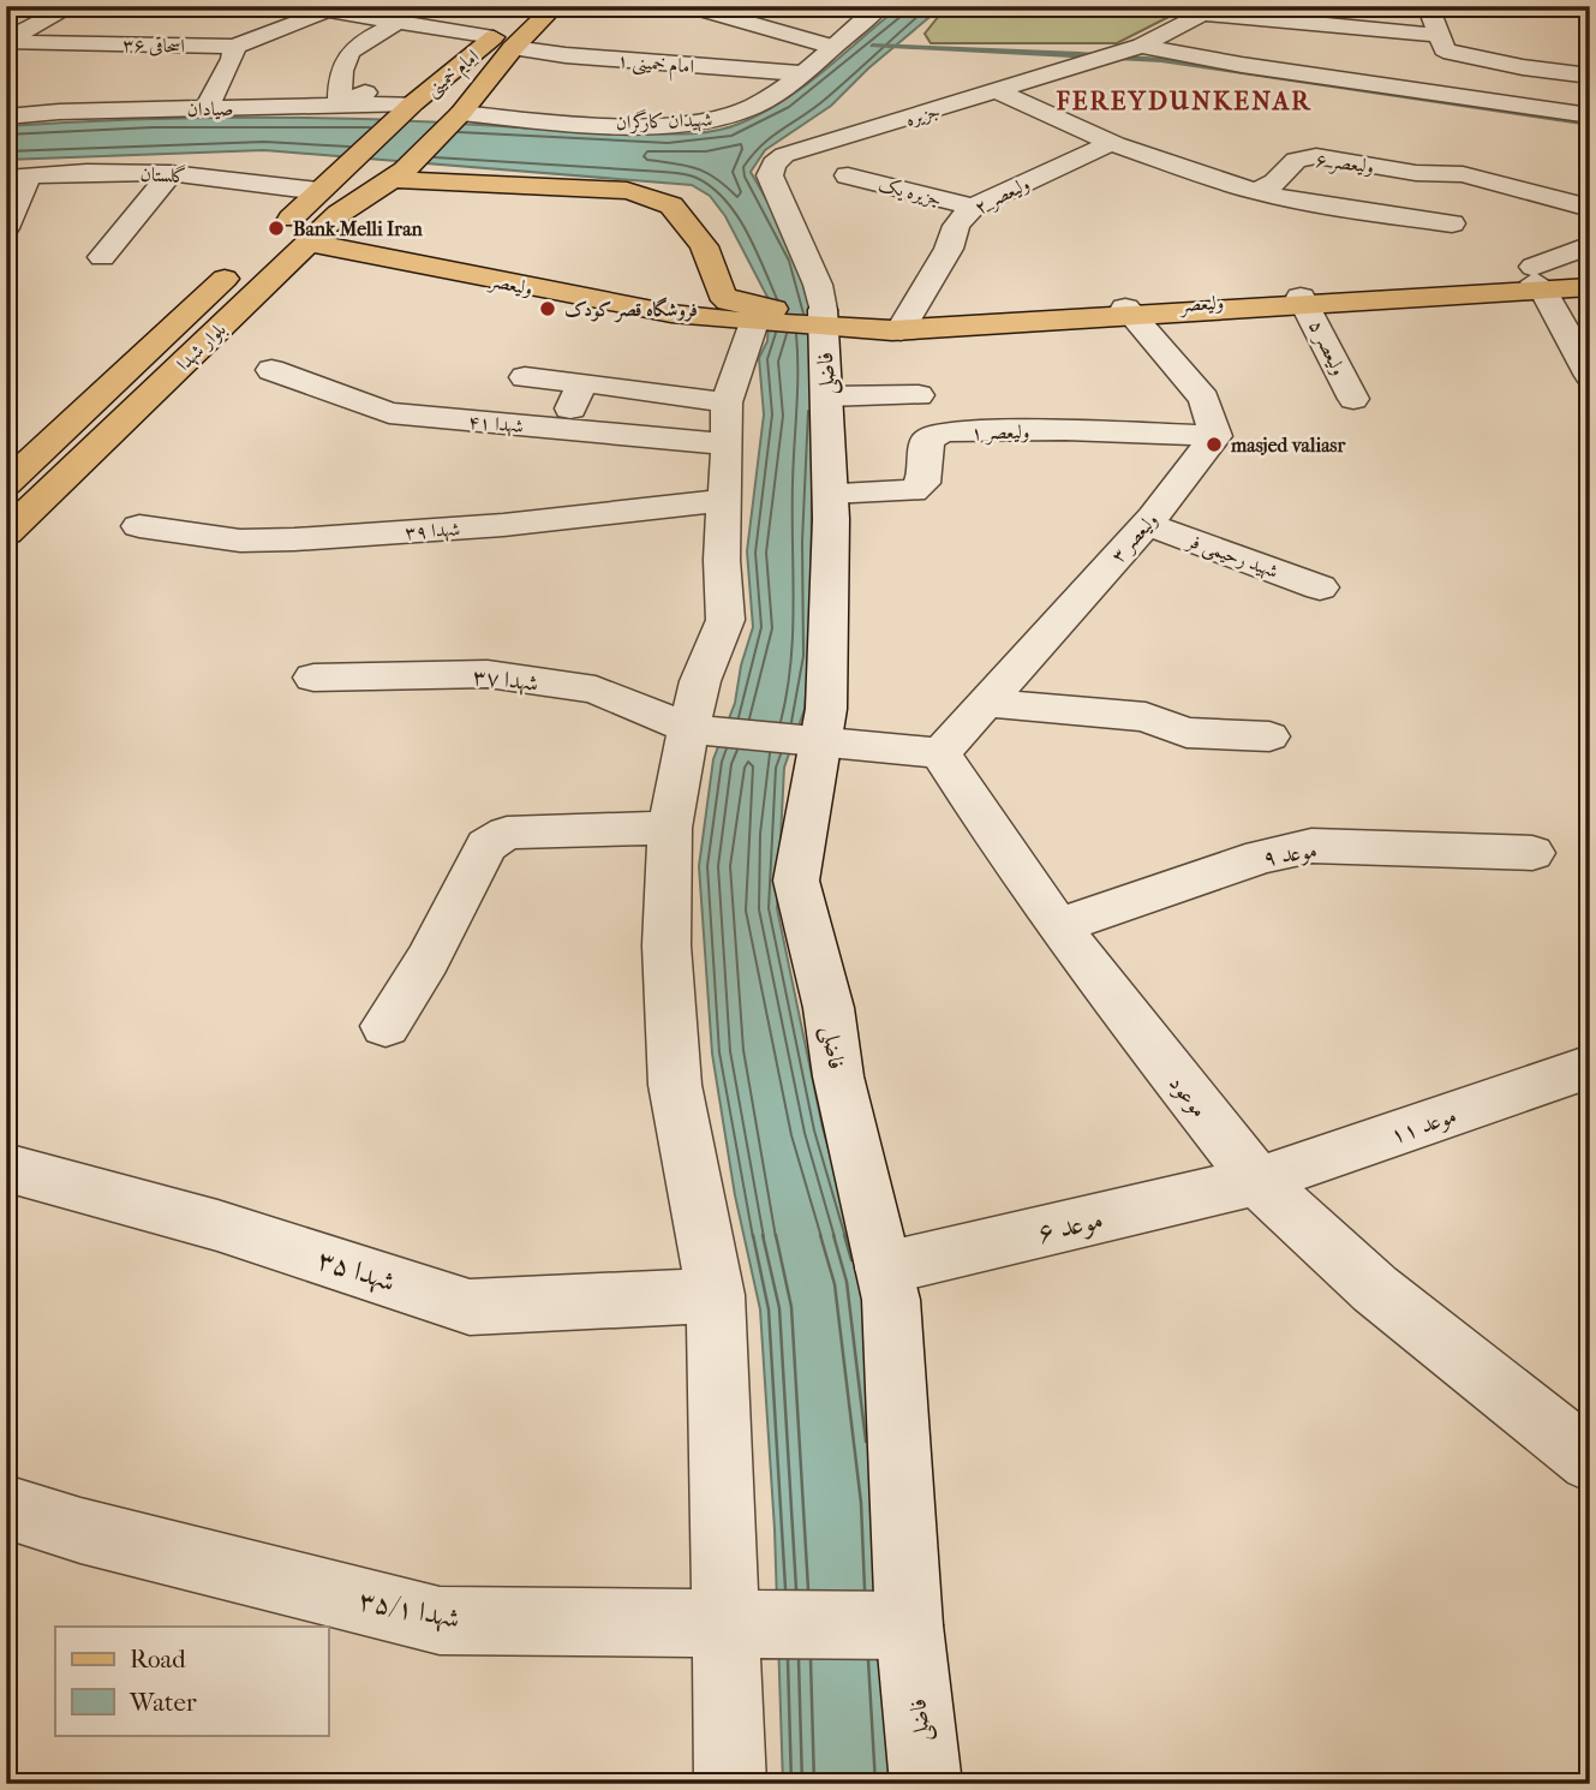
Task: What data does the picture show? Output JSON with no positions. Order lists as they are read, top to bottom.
{
  "streets": {
    "main road": ["امام خمینی", "ولیعصر", "بلوار شهدا"],
    "street": [
      "اسحاقی ۳۶",
      "امام خمینی ۱",
      "صیادان",
      "جزیره",
      "شهیدان کارگران",
      "ولیعصر ۶",
      "گلستان",
      "جزیره یک",
      "ولیعصر ۲",
      "ولیعصر ۵",
      "فاضلی",
      "شهدا ۴۱",
      "ولیعصر ۱",
      "شهدا ۳۹",
      "ولیعصر ۳",
      "شهید رحیمی فر",
      "شهدا ۳۷",
      "موعد ۹",
      "موعود",
      "موعد ۱۱",
      "موعد ۶",
      "شهدا ۳۵",
      "شهدا ۳۵/۱"
    ]
  },
  "crossings": [
    ["امام خمینی ۱", "امام خمینی"],
    ["امام خمینی ۱", "شهیدان کارگران"],
    ["امام خمینی", "صیادان"],
    ["امام خمینی", "شهیدان کارگران"],
    ["امام خمینی", "گلستان"],
    ["امام خمینی", "بلوار شهدا"],
    ["جزیره", "ولیعصر"],
    ["جزیره", "فاضلی"],
    ["جزیره یک", "ولیعصر ۲"],
    ["ولیعصر ۲", "ولیعصر"],
    ["ولیعصر", "بلوار شهدا"],
    ["ولیعصر", "ولیعصر ۵"],
    ["ولیعصر", "فاضلی"],
    ["فاضلی", "ولیعصر ۱"],
    ["فاضلی", "شهدا ۳۷"],
    ["فاضلی", "موعد ۶"],
    ["فاضلی", "شهدا ۳۵/۱"],
    ["ولیعصر ۱", "ولیعصر ۳"],
    ["ولیعصر ۳", "شهید رحیمی فر"],
    ["ولیعصر ۳", "موعود"],
    ["موعد ۹", "موعود"],
    ["موعود", "موعد ۱۱"],
    ["موعود", "موعد ۶"],
    ["موعد ۱۱", "موعد ۶"]
  ],
  "districts": ["FEREYDUNKENAR"],
  "places": ["Bank Melli Iran", "فروشگاه قصر کودک", "masjed valiasr"],
  "legend": ["Road", "Water"]
}
